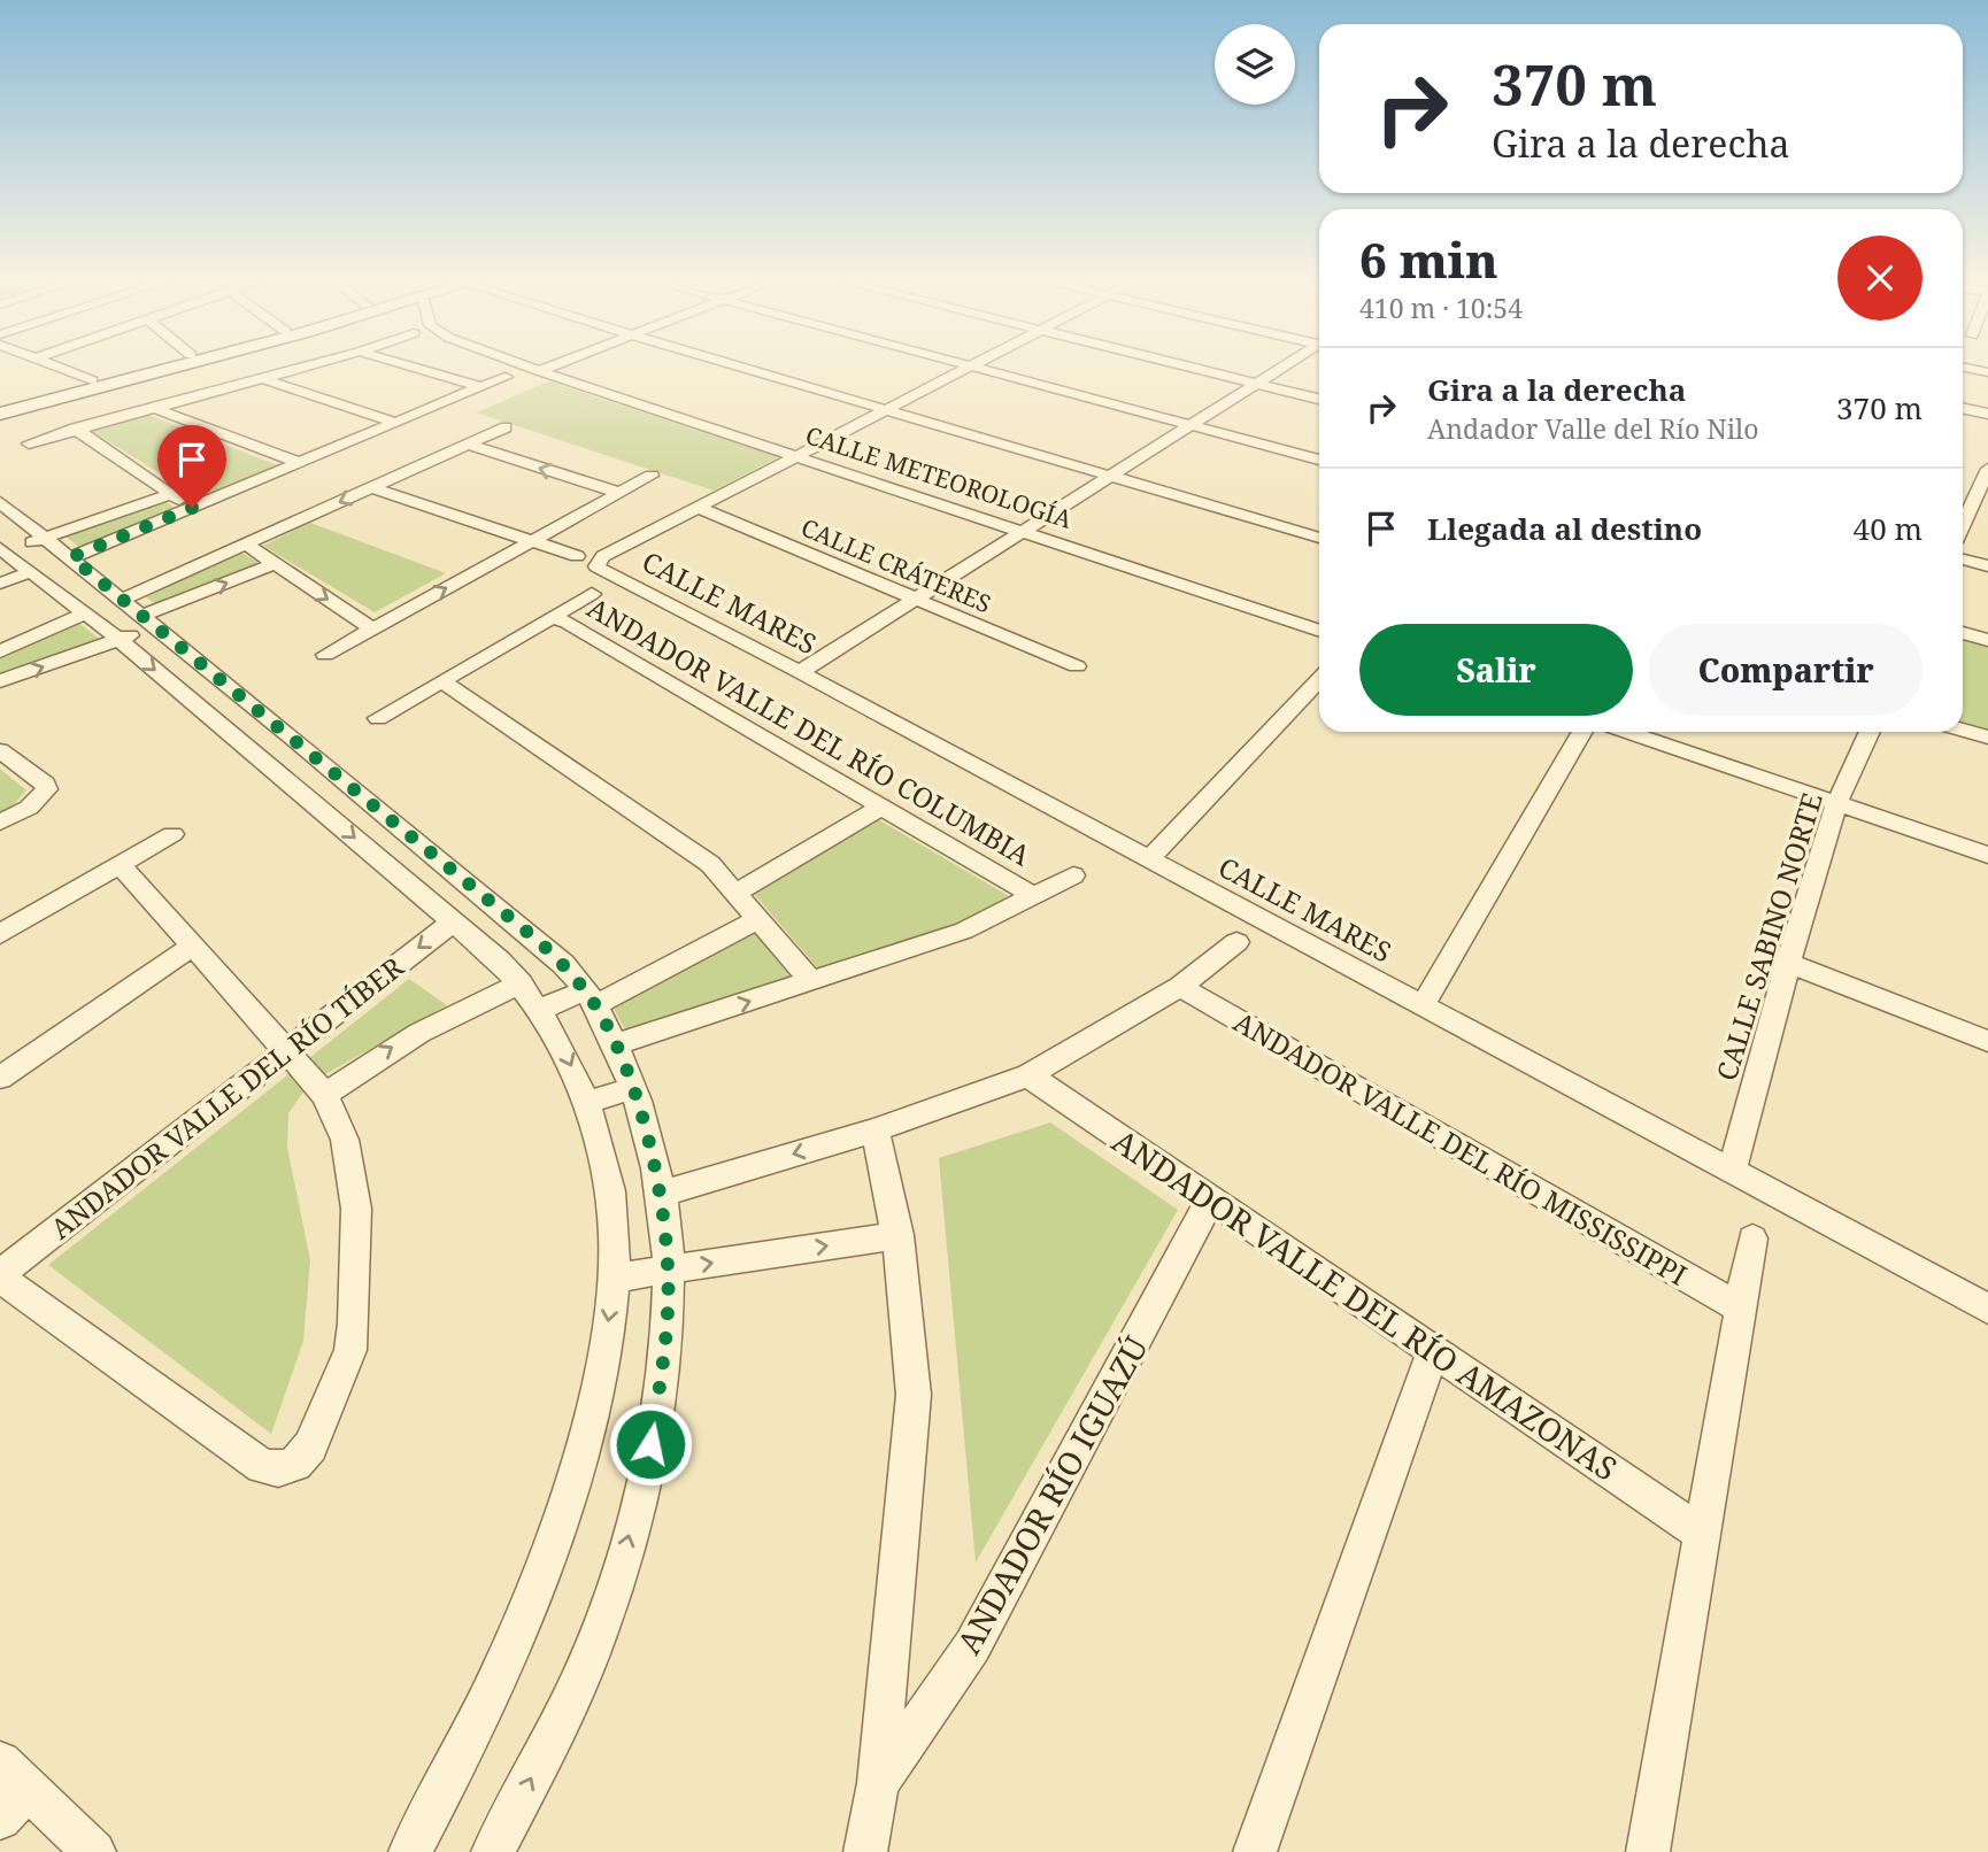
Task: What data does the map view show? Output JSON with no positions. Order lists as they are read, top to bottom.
{
  "streets": {
    "street": [
      "CALLE METEOROLOGÍA",
      "CALLE CRÁTERES",
      "CALLE MARES",
      "ANDADOR VALLE DEL RÍO COLUMBIA",
      "CALLE SABINO NORTE",
      "ANDADOR VALLE DEL RÍO TÍBER",
      "ANDADOR VALLE DEL RÍO MISSISSIPPI",
      "ANDADOR VALLE DEL RÍO AMAZONAS",
      "ANDADOR RÍO IGUAZÚ"
    ]
  },
  "crossings": [
    ["CALLE MARES", "CALLE SABINO NORTE"],
    ["ANDADOR VALLE DEL RÍO AMAZONAS", "ANDADOR RÍO IGUAZÚ"]
  ],
  "page": {
    "turn": ["370 m", "Gira a la derecha"],
    "heading": ["6 min", "410 m · 10:54"],
    "list": [
      {
        "name": "Gira a la derecha",
        "note": "Andador Valle del Río Nilo",
        "value": "370 m"
      },
      {
        "name": "Llegada al destino",
        "value": "40 m"
      }
    ],
    "buttons": ["Salir", "Compartir"]
  }
}
